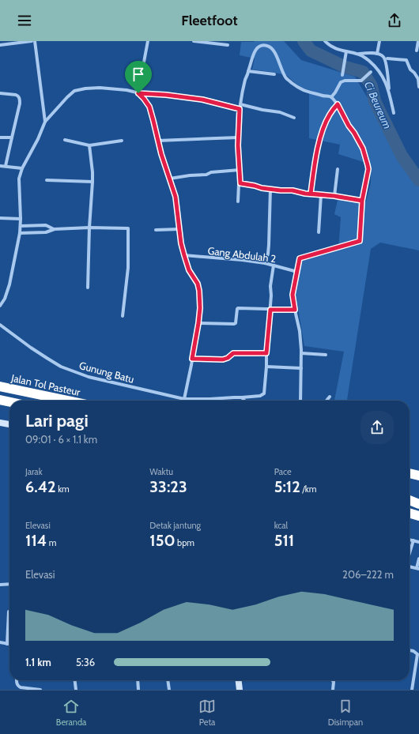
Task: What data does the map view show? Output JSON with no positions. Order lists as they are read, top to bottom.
{
  "streets": {
    "highway": ["Jalan Tol Pasteur"],
    "street": ["Gang Abdulah 2", "Gunung Batu"]
  },
  "water": ["Ci Beureum"],
  "page": {
    "header": "Fleetfoot",
    "heading": ["Lari pagi", "09:01 · 6 × 1.1 km"],
    "stats": [
      ["Jarak", "6.42 km"],
      ["Waktu", "33:23"],
      ["Pace", "5:12 /km"],
      ["Elevasi", "114 m"],
      ["Detak jantung", "150 bpm"],
      ["kcal", "511"]
    ],
    "chart": ["Elevasi", "206–222 m"],
    "list": [
      {
        "name": "1.1 km",
        "note": "5:36"
      }
    ],
    "tabs": ["Beranda", "Peta", "Disimpan"]
  }
}
